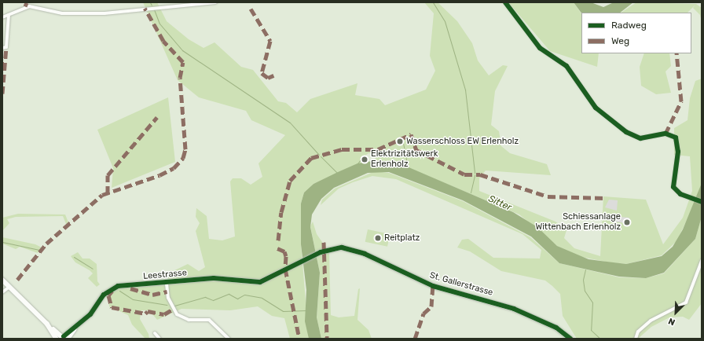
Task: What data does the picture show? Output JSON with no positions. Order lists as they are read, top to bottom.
{
  "streets": {
    "street": ["Leestrasse", "St. Gallerstrasse"]
  },
  "crossings": [
    ["Leestrasse", "St. Gallerstrasse"]
  ],
  "water": ["Sitter"],
  "places": [
    "Wasserschloss EW Erlenholz",
    "Elektrizitätswerk Erlenholz",
    "Schiessanlage Wittenbach Erlenholz",
    "Reitplatz"
  ],
  "legend": ["Radweg", "Weg"],
  "north": "bottom left"
}
